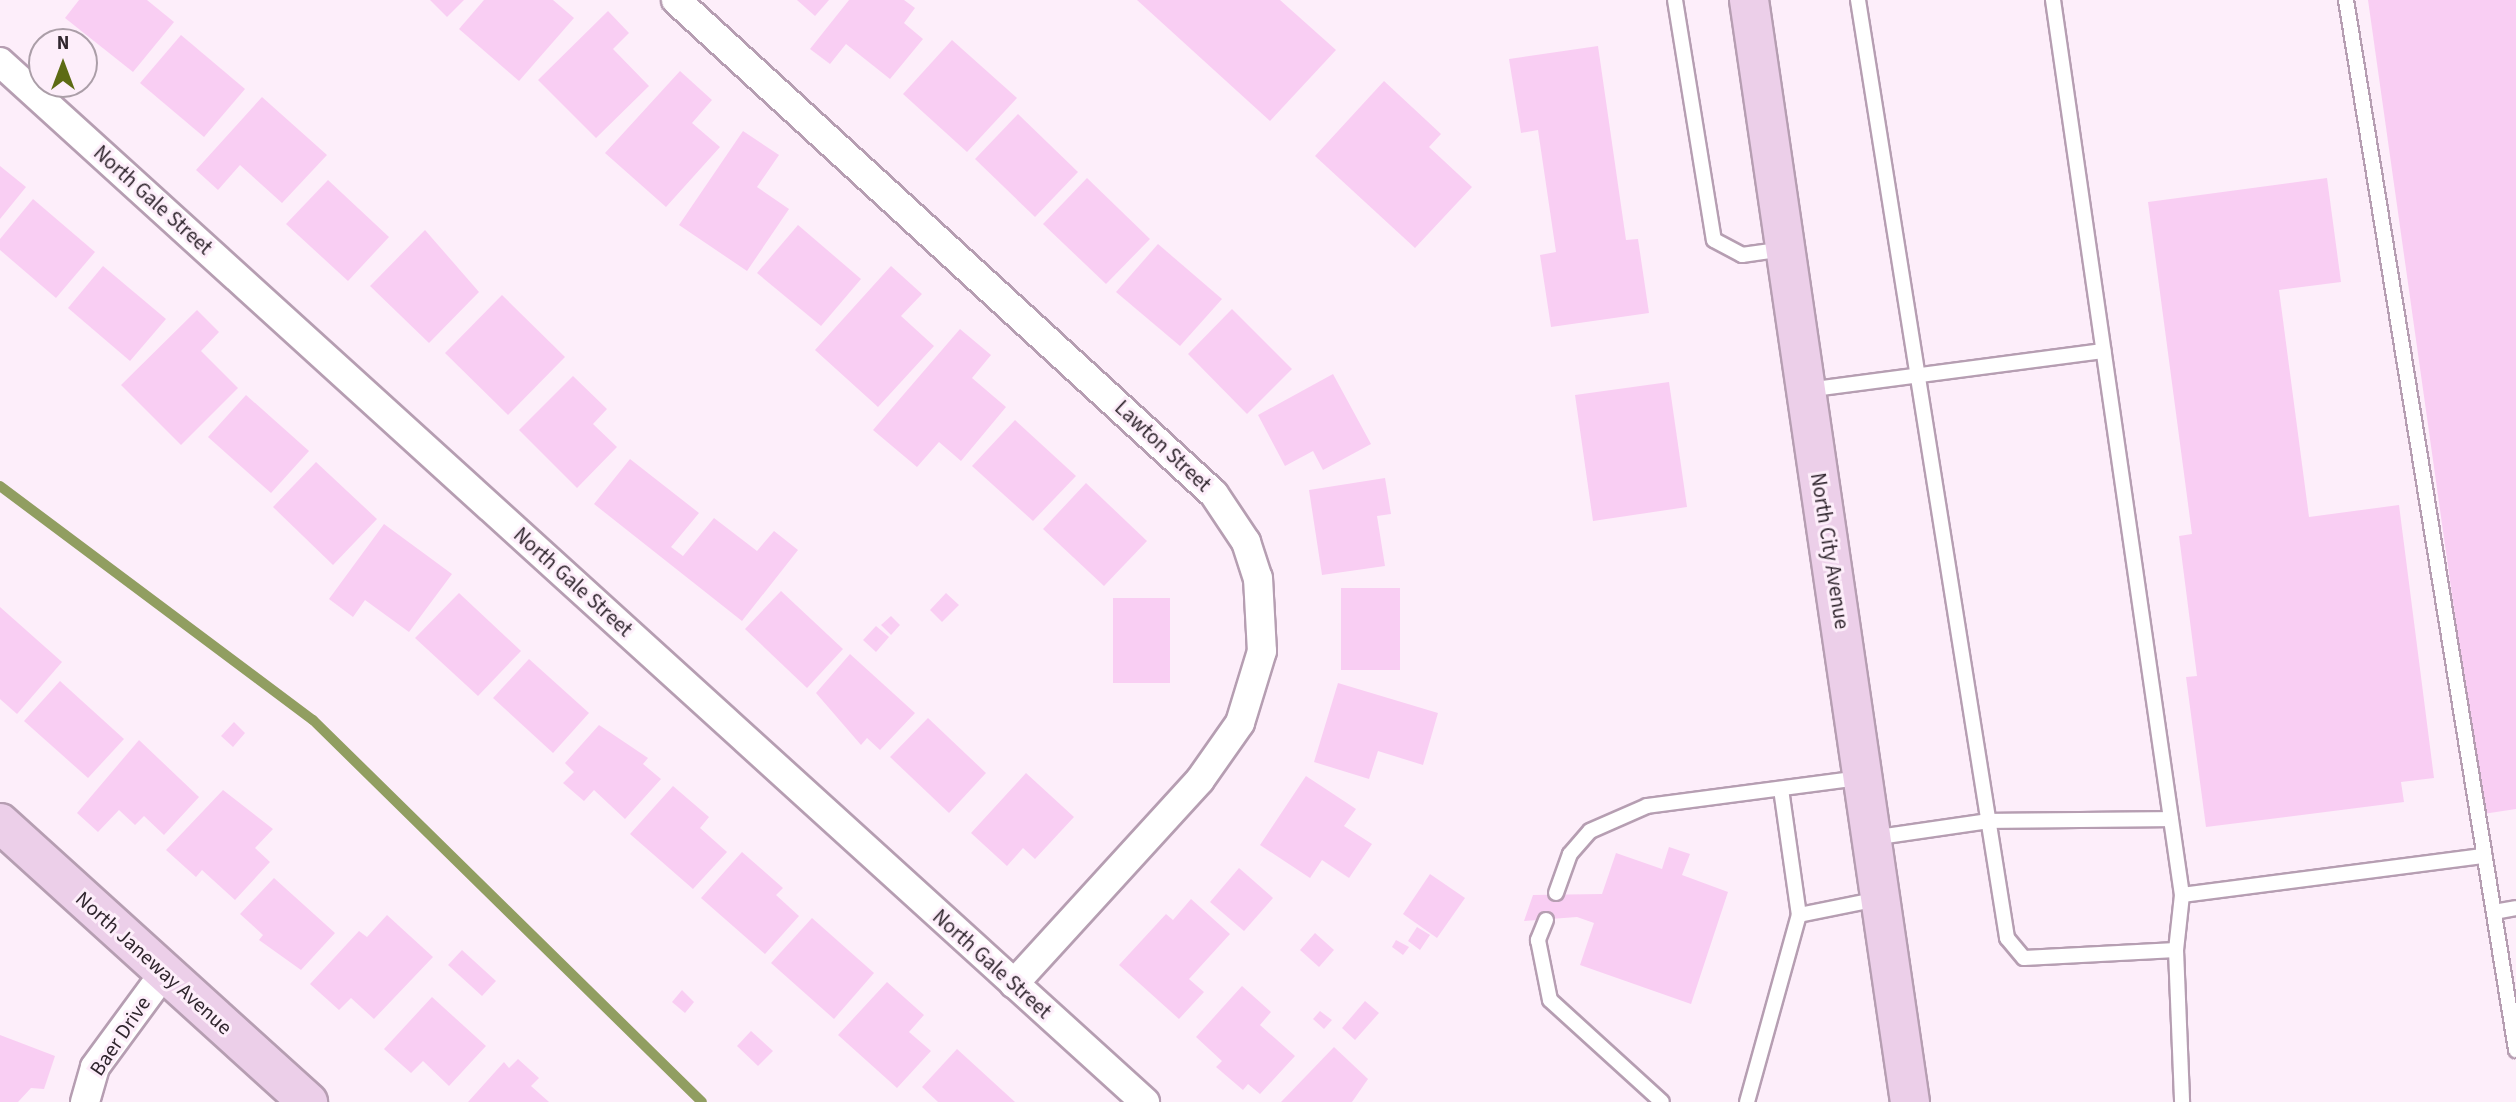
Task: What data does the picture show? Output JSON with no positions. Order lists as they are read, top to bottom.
{
  "streets": {
    "street": [
      "North Gale Street",
      "Lawton Street",
      "North City Avenue",
      "North Janeway Avenue",
      "Baer Drive"
    ]
  },
  "crossings": [
    ["North Gale Street", "Lawton Street"],
    ["North Janeway Avenue", "Baer Drive"]
  ],
  "north": "top"
}
